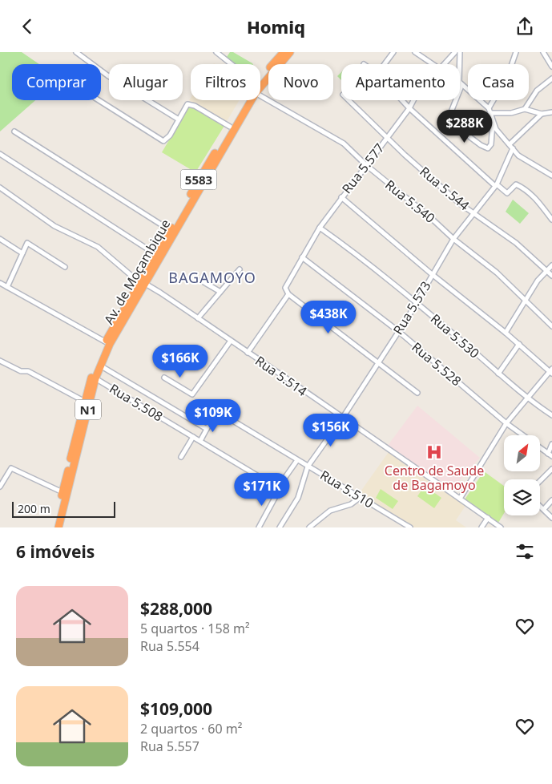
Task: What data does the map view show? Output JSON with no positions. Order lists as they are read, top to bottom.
{
  "streets": {
    "highway": ["5583", "Av. de Moçambique", "N1"],
    "street": [
      "Rua 5.577",
      "Rua 5.544",
      "Rua 5.540",
      "Rua 5.573",
      "Rua 5.530",
      "Rua 5.528",
      "Rua 5.514",
      "Rua 5.508",
      "Rua 5.510"
    ]
  },
  "crossings": [
    ["Rua 5.577", "Rua 5.544"],
    ["Rua 5.577", "Rua 5.540"],
    ["Rua 5.577", "Rua 5.530"],
    ["Rua 5.577", "Rua 5.528"],
    ["Rua 5.544", "Rua 5.573"],
    ["Rua 5.540", "Rua 5.573"],
    ["Av. de Moçambique", "Rua 5.514"],
    ["Av. de Moçambique", "Rua 5.508"],
    ["Rua 5.573", "Rua 5.530"],
    ["Rua 5.573", "Rua 5.528"],
    ["Rua 5.573", "Rua 5.514"],
    ["Rua 5.573", "Rua 5.510"]
  ],
  "districts": ["BAGAMOYO"],
  "places": {
    "hospital": ["Centro de Saude de Bagamoyo"]
  },
  "scale_bar": "200 m",
  "north": "top right",
  "page": {
    "header": "Homiq",
    "chip": [
      "Comprar",
      "Alugar",
      "Filtros",
      "Novo",
      "Apartamento",
      "Casa"
    ],
    "price": [
      "$288K",
      "$438K",
      "$166K",
      "$109K",
      "$156K",
      "$171K"
    ],
    "scale": "200 m",
    "heading": "6 imóveis",
    "list": [
      {
        "name": "$288,000",
        "note": "5 quartos · 158 m² · Rua 5.554"
      },
      {
        "name": "$109,000",
        "note": "2 quartos · 60 m² · Rua 5.557"
      }
    ]
  }
}
